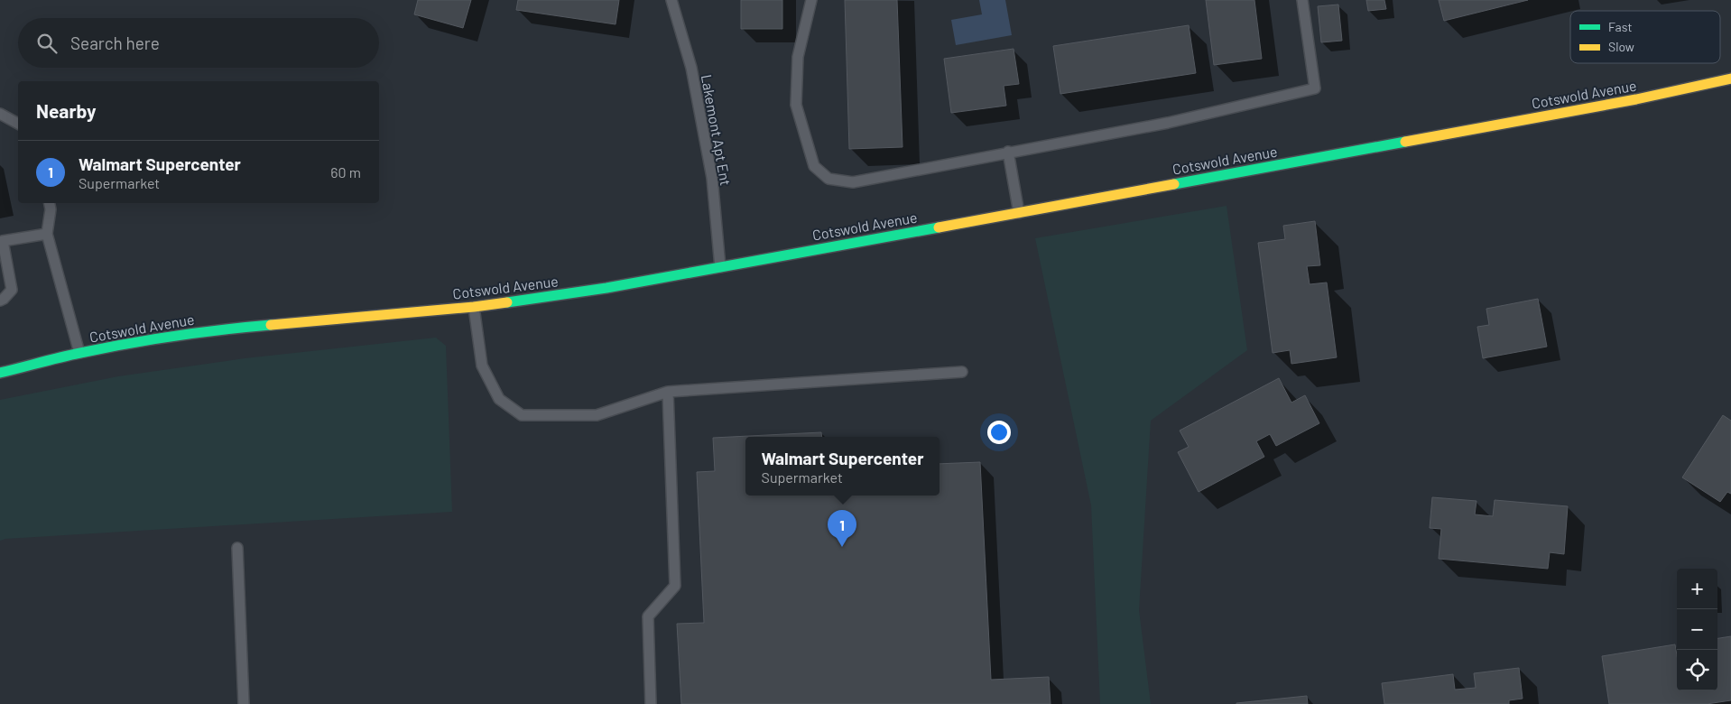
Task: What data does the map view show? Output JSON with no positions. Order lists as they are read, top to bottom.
{
  "streets": {
    "street": ["Cotswold Avenue"],
    "lane": ["Lakemont Apt Ent"]
  },
  "crossings": [
    ["Cotswold Avenue", "Lakemont Apt Ent"]
  ],
  "legend": ["Fast", "Slow"],
  "page": {
    "search": "Search here",
    "heading": "Nearby",
    "list": [
      {
        "mark": "1",
        "name": "Walmart Supercenter",
        "note": "Supermarket",
        "value": "60 m"
      }
    ],
    "popup": ["Walmart Supercenter", "Supermarket"],
    "pins": "1",
    "map_buttons": ["+", "−"]
  }
}
